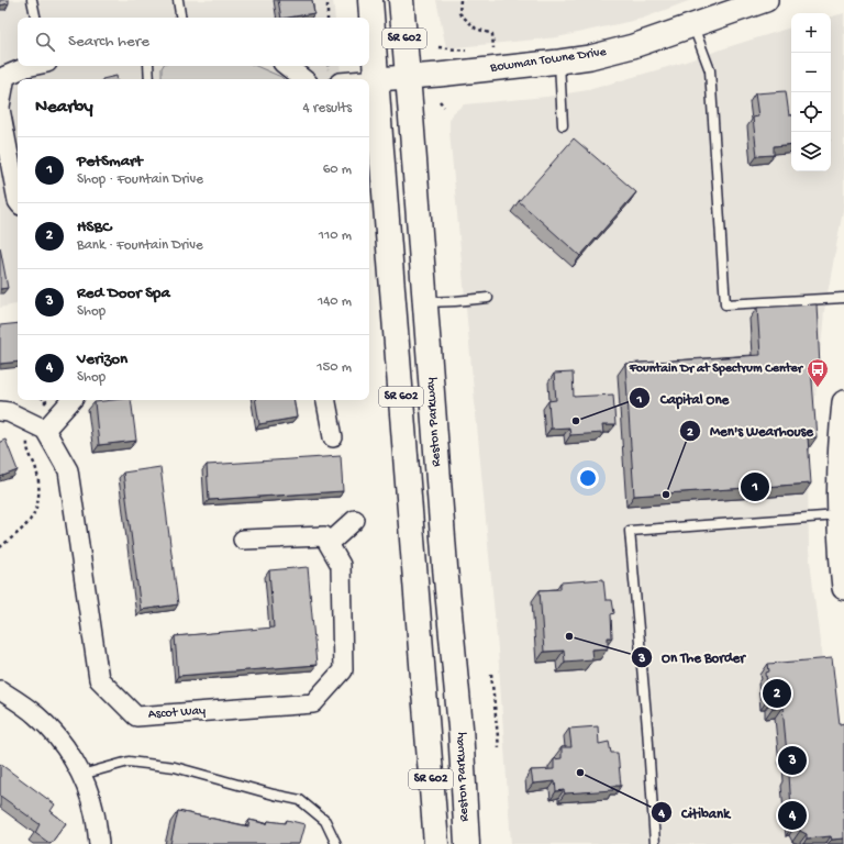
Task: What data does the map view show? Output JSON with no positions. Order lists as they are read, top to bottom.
{
  "streets": {
    "main road": ["SR 602", "Reston Parkway"],
    "street": ["Bowman Towne Drive", "Ascot Way"]
  },
  "crossings": [
    ["SR 602", "Bowman Towne Drive"],
    ["Bowman Towne Drive", "Reston Parkway"]
  ],
  "places": {
    "bus stop": ["Fountain Dr at Spectrum Center"],
    "other": [
      "Capital One",
      "Men's Wearhouse",
      "On The Border",
      "Citibank"
    ]
  },
  "page": {
    "map_buttons": ["+", "−"],
    "search": "Search here",
    "heading": ["Nearby", "4 results"],
    "list": [
      {
        "mark": "1",
        "name": "PetSmart",
        "note": "Shop · Fountain Drive",
        "value": "60 m"
      },
      {
        "mark": "2",
        "name": "HSBC",
        "note": "Bank · Fountain Drive",
        "value": "110 m"
      },
      {
        "mark": "3",
        "name": "Red Door Spa",
        "note": "Shop",
        "value": "140 m"
      },
      {
        "mark": "4",
        "name": "Verizon",
        "note": "Shop",
        "value": "150 m"
      }
    ],
    "pins": [
      "1",
      "2",
      "3",
      "4"
    ]
  }
}
